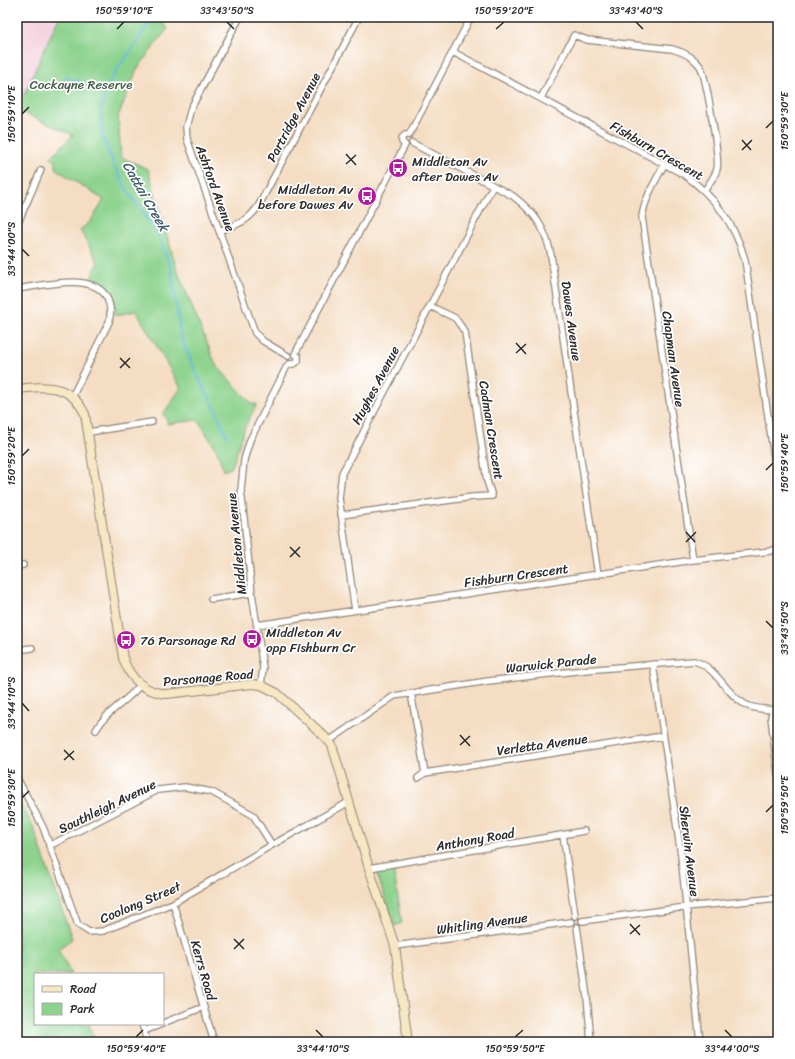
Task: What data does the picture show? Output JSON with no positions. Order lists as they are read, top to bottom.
{
  "streets": {
    "street": [
      "Partridge Avenue",
      "Fishburn Crescent",
      "Ashford Avenue",
      "Dawes Avenue",
      "Chapman Avenue",
      "Hughes Avenue",
      "Cadman Crescent",
      "Middleton Avenue",
      "Warwick Parade",
      "Parsonage Road",
      "Verletta Avenue",
      "Southleigh Avenue",
      "Anthony Road",
      "Sherwin Avenue",
      "Coolong Street",
      "Whitling Avenue",
      "Kerrs Road"
    ]
  },
  "crossings": [
    ["Partridge Avenue", "Ashford Avenue"],
    ["Fishburn Crescent", "Dawes Avenue"],
    ["Fishburn Crescent", "Chapman Avenue"],
    ["Fishburn Crescent", "Hughes Avenue"],
    ["Fishburn Crescent", "Middleton Avenue"],
    ["Ashford Avenue", "Middleton Avenue"],
    ["Dawes Avenue", "Hughes Avenue"],
    ["Hughes Avenue", "Cadman Crescent"],
    ["Middleton Avenue", "Parsonage Road"],
    ["Warwick Parade", "Parsonage Road"],
    ["Warwick Parade", "Sherwin Avenue"],
    ["Parsonage Road", "Anthony Road"],
    ["Parsonage Road", "Coolong Street"],
    ["Parsonage Road", "Whitling Avenue"],
    ["Verletta Avenue", "Sherwin Avenue"],
    ["Southleigh Avenue", "Coolong Street"],
    ["Coolong Street", "Kerrs Road"]
  ],
  "water": ["Cattai Creek"],
  "parks": ["Cockayne Reserve"],
  "places": {
    "bus stop": [
      "Middleton Av after Dawes Av",
      "Middleton Av before Dawes Av",
      "Middleton Av opp Fishburn Cr",
      "76 Parsonage Rd"
    ]
  },
  "legend": ["Road", "Park"],
  "coordinates": [
    "150°59'10\"E",
    "33°43'50\"S",
    "150°59'20\"E",
    "33°43'40\"S",
    "150°59'30\"E",
    "33°44'00\"S",
    "150°59'40\"E",
    "33°44'10\"S",
    "150°59'50\"E"
  ]
}
